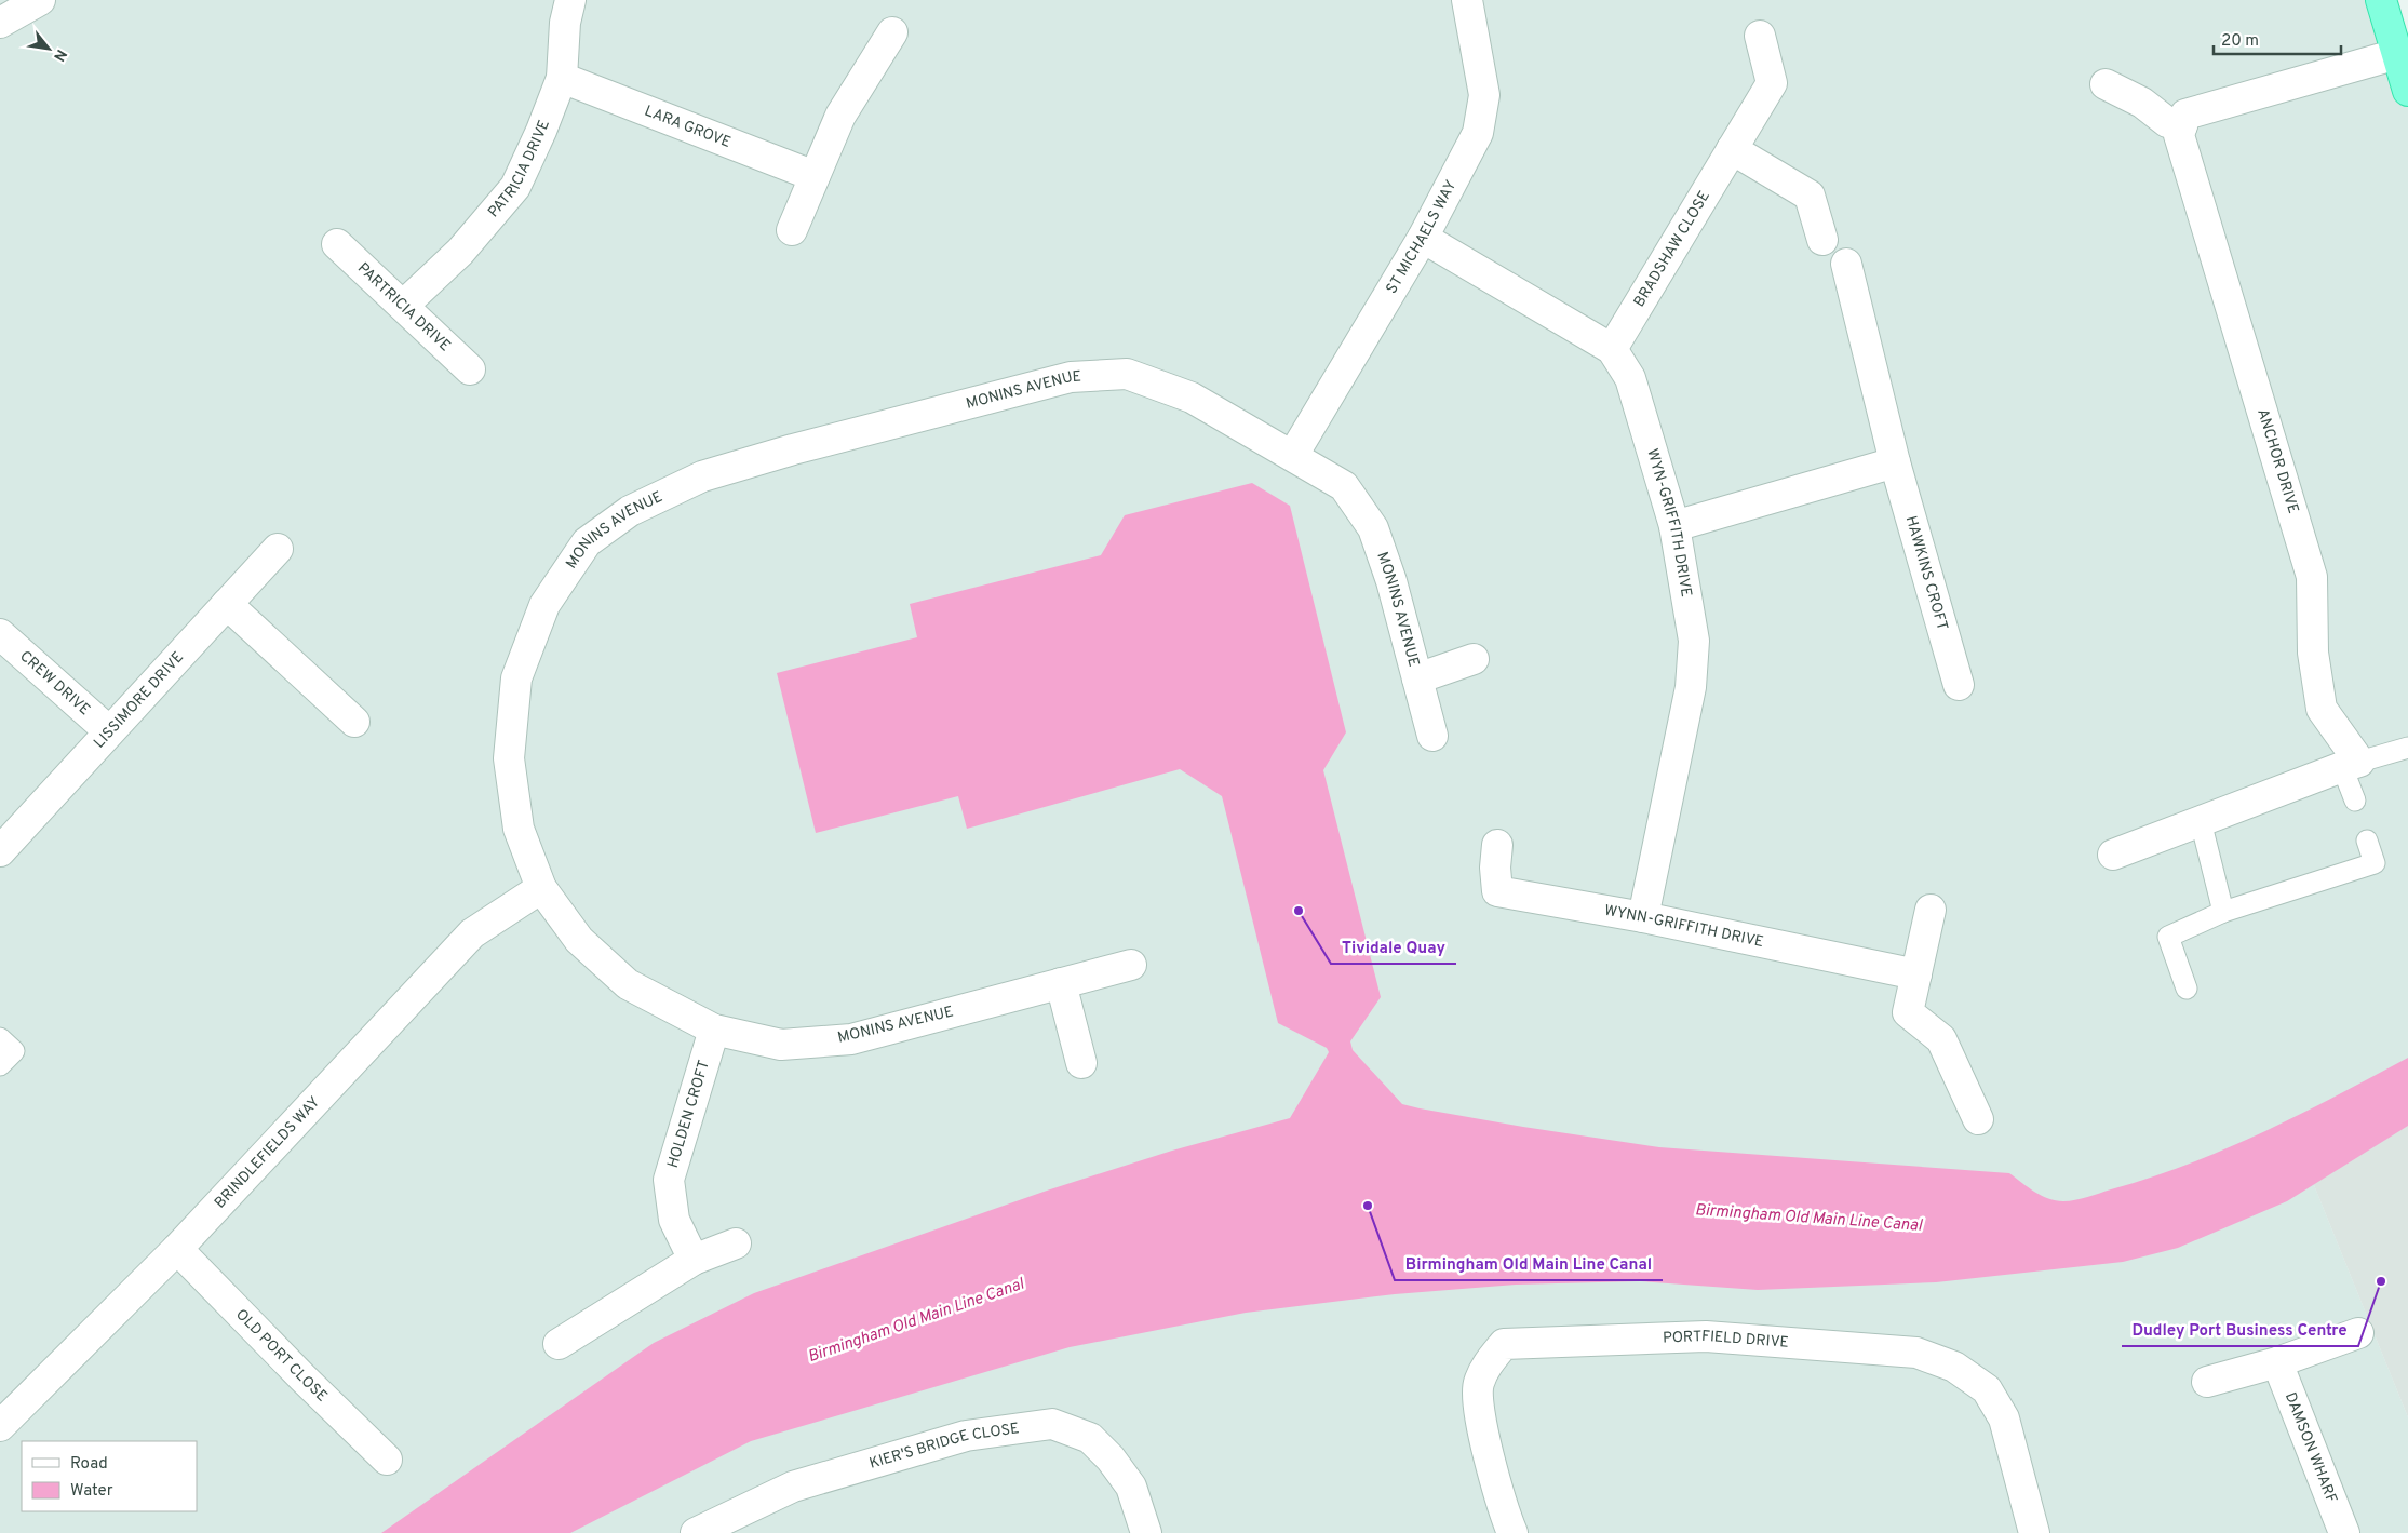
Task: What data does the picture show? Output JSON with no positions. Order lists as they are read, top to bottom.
{
  "streets": {
    "street": [
      "LARA GROVE",
      "PATRICIA DRIVE",
      "ST MICHAELS WAY",
      "BRADSHAW CLOSE",
      "PARTRICIA DRIVE",
      "MONINS AVENUE",
      "ANCHOR DRIVE",
      "WYN-GRIFFITH DRIVE",
      "HAWKINS CROFT",
      "CREW DRIVE",
      "LISSIMORE DRIVE",
      "WYNN-GRIFFITH DRIVE",
      "HOLDEN CROFT",
      "BRINDLEFIELDS WAY",
      "PORTFIELD DRIVE",
      "OLD PORT CLOSE",
      "KIER'S BRIDGE CLOSE",
      "DAMSON WHARF"
    ]
  },
  "crossings": [
    ["LARA GROVE", "PATRICIA DRIVE"],
    ["PATRICIA DRIVE", "PARTRICIA DRIVE"],
    ["ST MICHAELS WAY", "MONINS AVENUE"],
    ["ST MICHAELS WAY", "WYN-GRIFFITH DRIVE"],
    ["BRADSHAW CLOSE", "WYN-GRIFFITH DRIVE"],
    ["MONINS AVENUE", "HOLDEN CROFT"],
    ["MONINS AVENUE", "BRINDLEFIELDS WAY"],
    ["WYN-GRIFFITH DRIVE", "WYNN-GRIFFITH DRIVE"],
    ["CREW DRIVE", "LISSIMORE DRIVE"],
    ["BRINDLEFIELDS WAY", "OLD PORT CLOSE"]
  ],
  "water": ["Birmingham Old Main Line Canal"],
  "places": ["Tividale Quay", "Birmingham Old Main Line Canal", "Dudley Port Business Centre"],
  "legend": ["Road", "Water"],
  "scale_bar": "20 m",
  "north": "bottom right"
}
